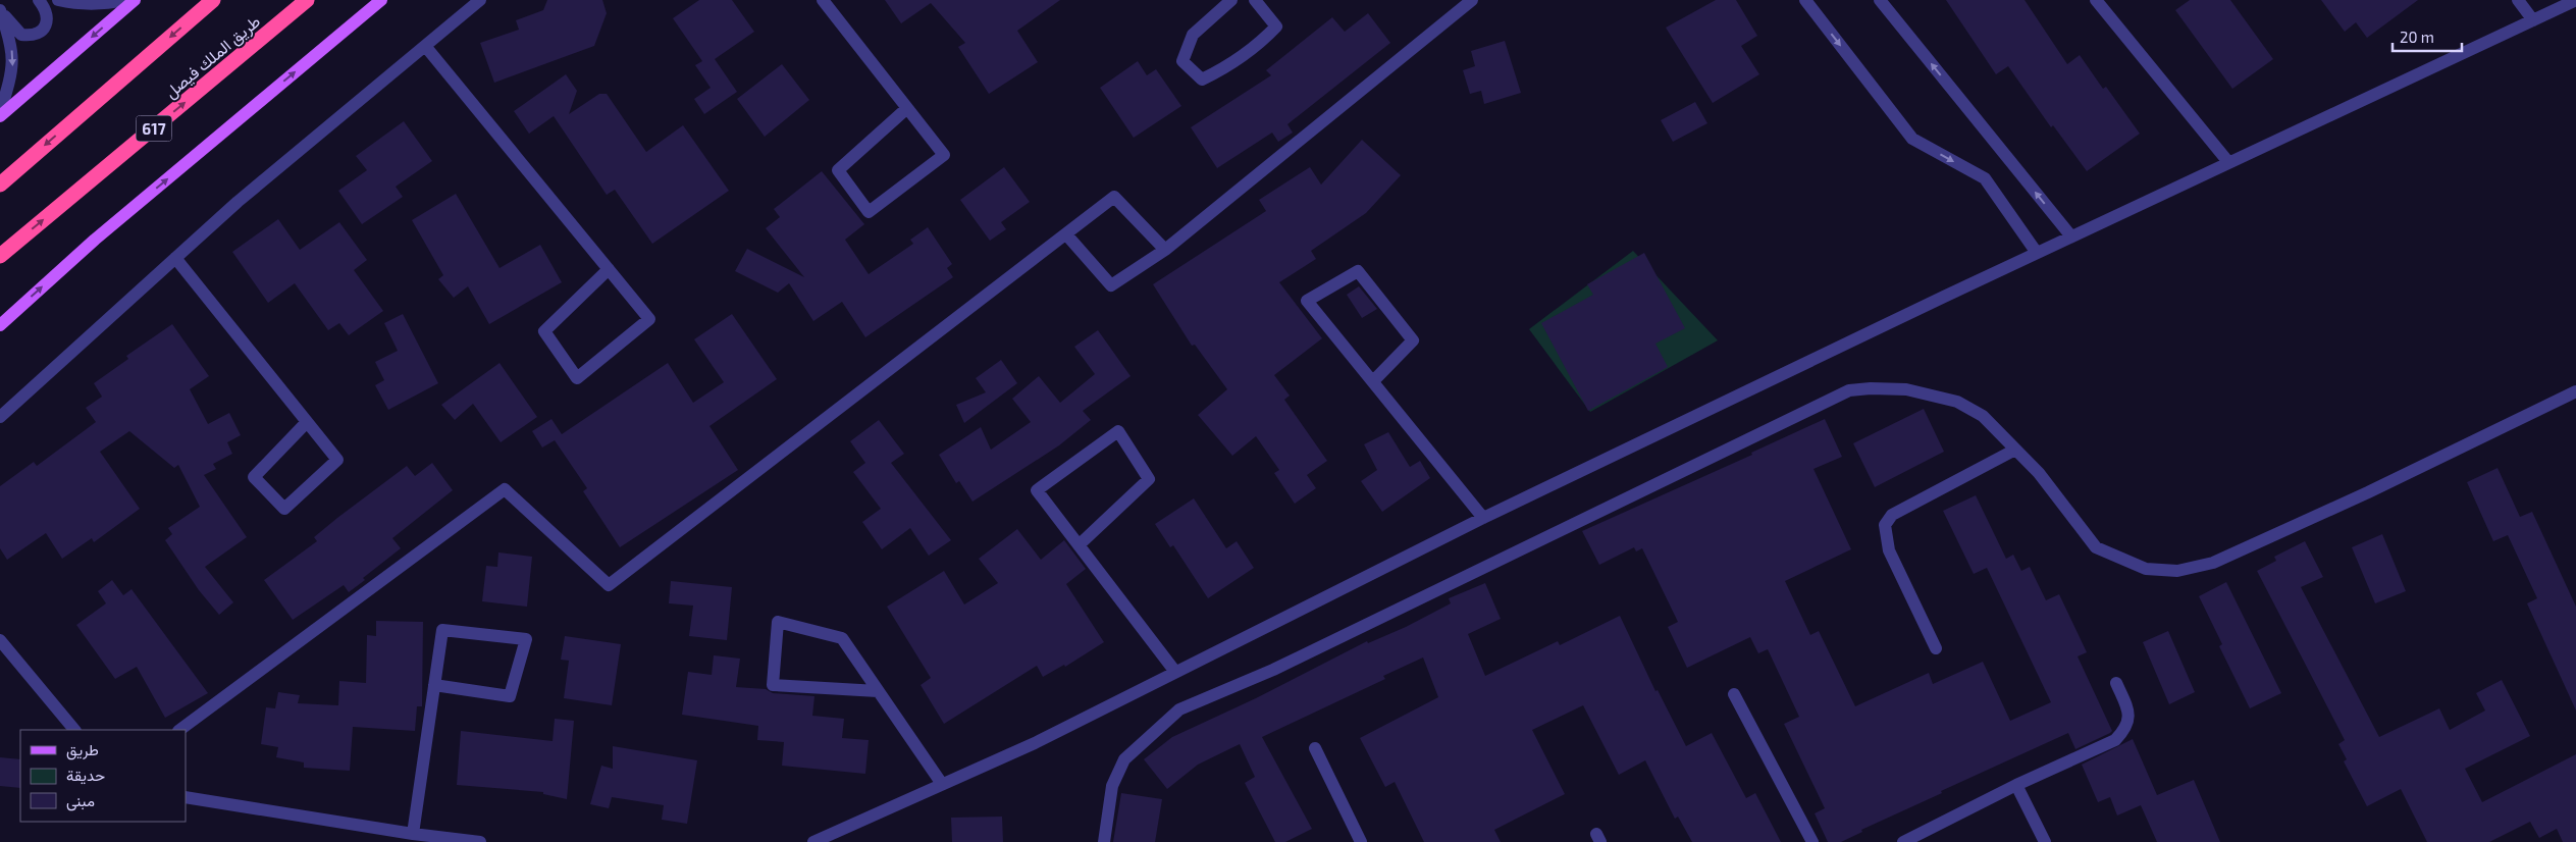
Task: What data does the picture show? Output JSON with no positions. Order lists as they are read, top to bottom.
{
  "streets": {
    "highway": ["طريق الملك فيصل", "617"]
  },
  "legend": ["طريق", "حديقة", "مبنى"],
  "scale_bar": "20 m"
}
